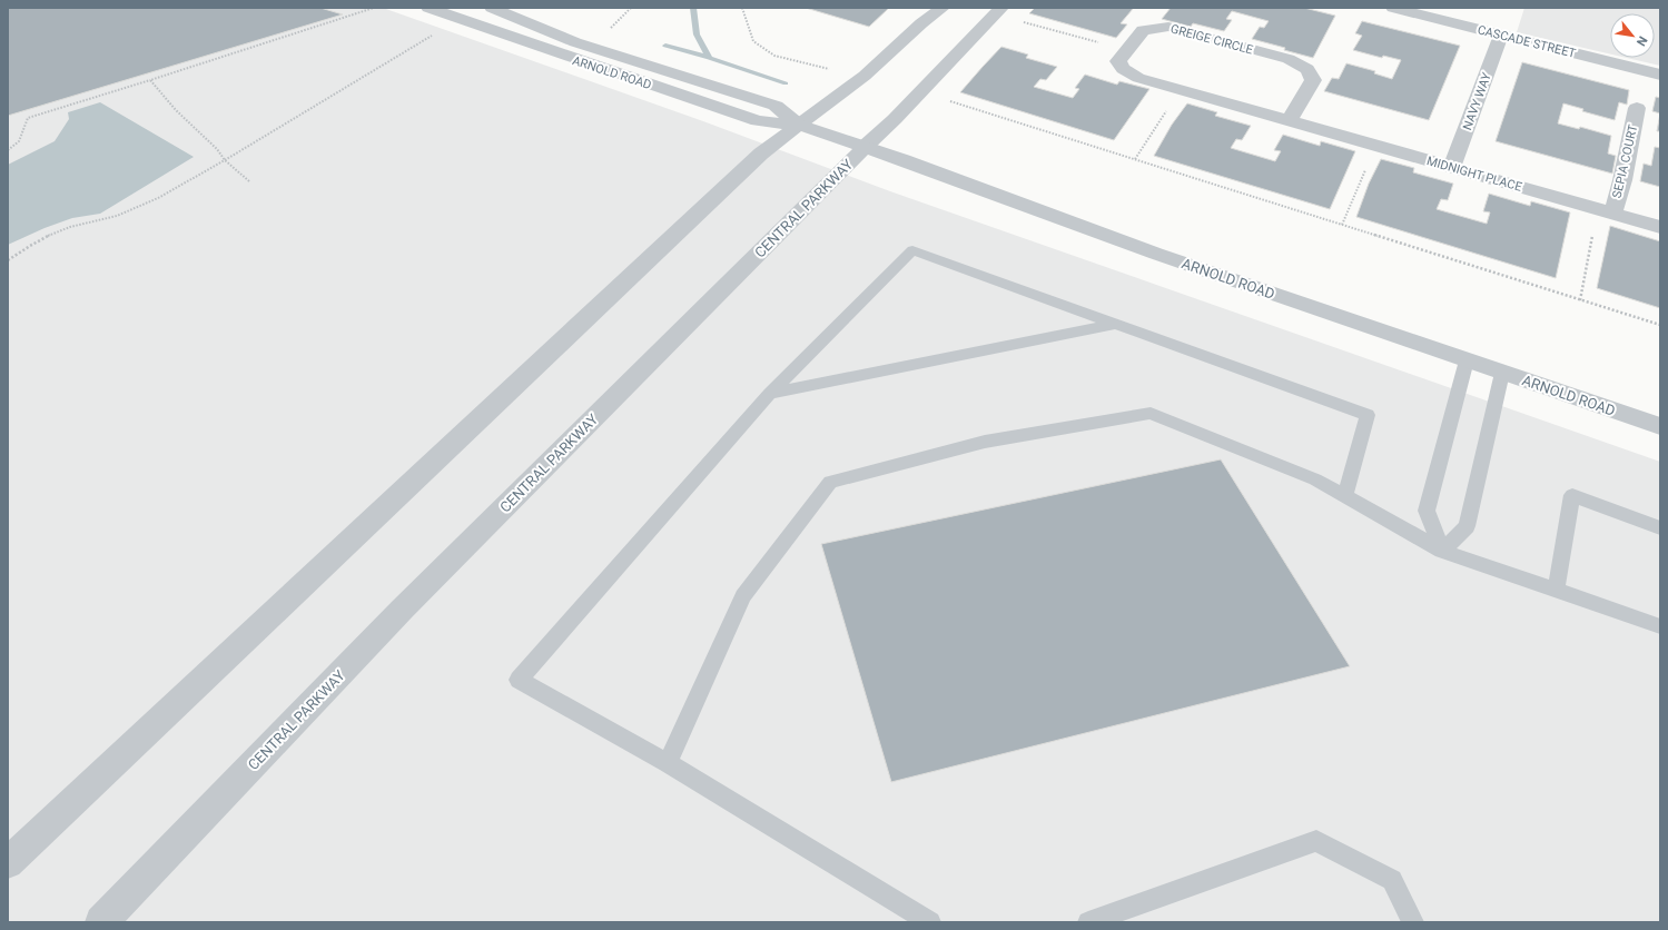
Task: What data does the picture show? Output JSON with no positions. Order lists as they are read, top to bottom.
{
  "streets": {
    "street": [
      "GREIGE CIRCLE",
      "CASCADE STREET",
      "ARNOLD ROAD",
      "NAVY WAY",
      "SEPIA COURT",
      "MIDNIGHT PLACE",
      "CENTRAL PARKWAY"
    ]
  },
  "crossings": [
    ["GREIGE CIRCLE", "MIDNIGHT PLACE"],
    ["CASCADE STREET", "NAVY WAY"],
    ["ARNOLD ROAD", "CENTRAL PARKWAY"],
    ["NAVY WAY", "MIDNIGHT PLACE"],
    ["SEPIA COURT", "MIDNIGHT PLACE"]
  ],
  "north": "bottom right"
}
